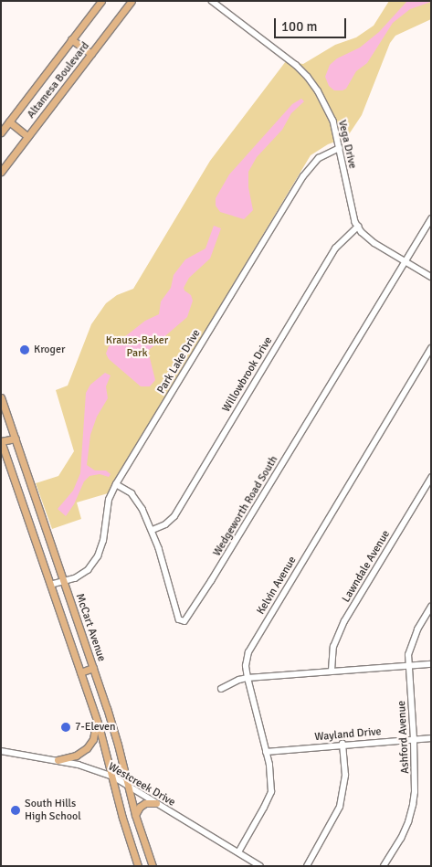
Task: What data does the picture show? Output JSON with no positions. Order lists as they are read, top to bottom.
{
  "streets": {
    "main road": ["Altamesa Boulevard", "McCart Avenue"],
    "street": [
      "Vega Drive",
      "Park Lake Drive",
      "Willowbrook Drive",
      "Wedgeworth Road South",
      "Lawndale Avenue",
      "Kelvin Avenue",
      "Wayland Drive",
      "Ashford Avenue",
      "Westcreek Drive"
    ]
  },
  "crossings": [
    ["Vega Drive", "Park Lake Drive"],
    ["Vega Drive", "Willowbrook Drive"],
    ["Vega Drive", "Wedgeworth Road South"],
    ["Park Lake Drive", "Wedgeworth Road South"],
    ["Park Lake Drive", "McCart Avenue"],
    ["Willowbrook Drive", "Wedgeworth Road South"],
    ["Kelvin Avenue", "Wayland Drive"],
    ["Kelvin Avenue", "Westcreek Drive"],
    ["McCart Avenue", "Westcreek Drive"],
    ["Wayland Drive", "Ashford Avenue"]
  ],
  "parks": ["Krauss-Baker Park"],
  "places": ["Kroger", "7-Eleven", "South Hills High School"],
  "scale_bar": "100 m"
}
